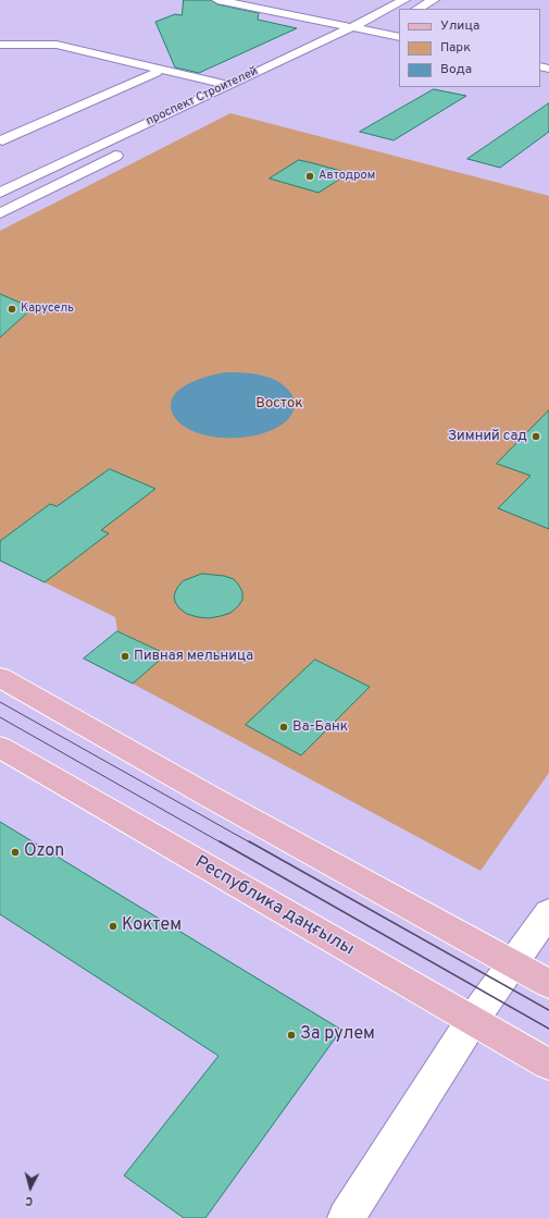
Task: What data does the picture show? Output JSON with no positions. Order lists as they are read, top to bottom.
{
  "streets": {
    "main road": ["Республика даңғылы"],
    "street": ["проспект Строителей"]
  },
  "parks": ["Восток"],
  "places": [
    "Автодром",
    "Карусель",
    "Зимний сад",
    "Пивная мельница",
    "Ва-Банк",
    "Ozon",
    "Коктем",
    "За рулем"
  ],
  "legend": ["Улица", "Парк", "Вода"],
  "north": "bottom"
}
